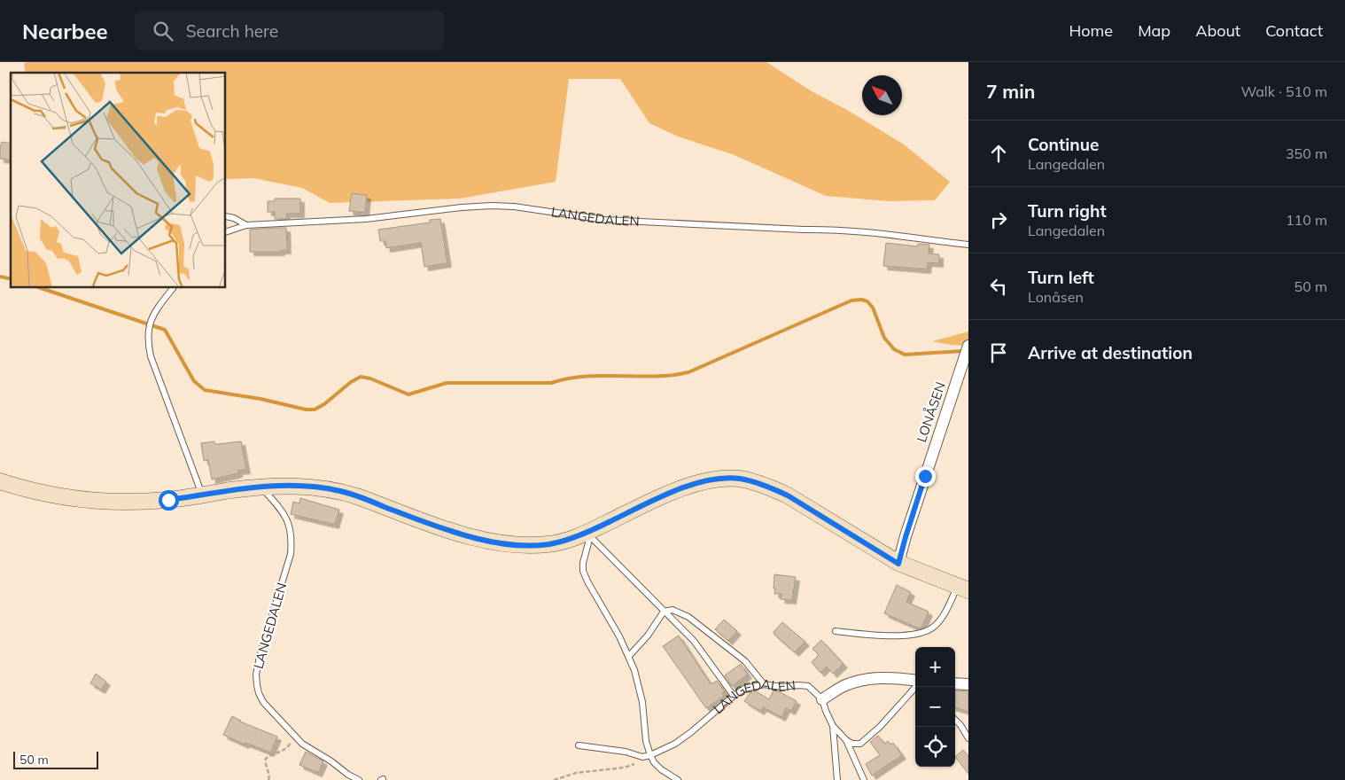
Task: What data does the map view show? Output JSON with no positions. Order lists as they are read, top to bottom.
{
  "streets": {
    "street": ["LONÅSEN"],
    "lane": ["LANGEDALEN"]
  },
  "scale_bar": "50 m",
  "north": "top left",
  "page": {
    "header": "Nearbee",
    "search": "Search here",
    "nav": [
      "Home",
      "Map",
      "About",
      "Contact"
    ],
    "heading": ["7 min", "Walk · 510 m"],
    "list": [
      ["Continue", "Langedalen", "350 m"],
      ["Turn right", "Langedalen", "110 m"],
      ["Turn left", "Lonåsen", "50 m"],
      "Arrive at destination"
    ],
    "map_buttons": ["+", "−"],
    "scale": "50 m"
  }
}
